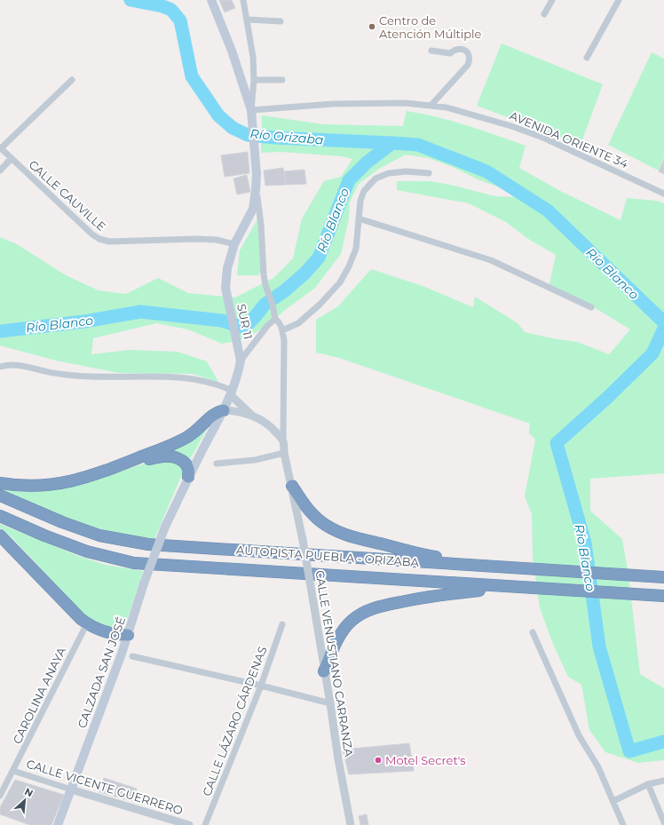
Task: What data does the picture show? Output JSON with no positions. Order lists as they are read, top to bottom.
{
  "streets": {
    "highway": ["AUTOPISTA PUEBLA - ORIZABA"],
    "main road": ["SUR 11", "CALZADA SAN JOSÉ"],
    "street": [
      "AVENIDA ORIENTE 34",
      "CALLE CAUVILLE",
      "CALLE VENUSTIANO CARRANZA",
      "CAROLINA ANAYA",
      "CALLE LÁZARO CÁRDENAS",
      "CALLE VICENTE GUERRERO"
    ]
  },
  "crossings": [
    ["AVENIDA ORIENTE 34", "SUR 11"],
    ["CALLE CAUVILLE", "SUR 11"],
    ["SUR 11", "CALLE VENUSTIANO CARRANZA"],
    ["SUR 11", "CALZADA SAN JOSÉ"],
    ["CALZADA SAN JOSÉ", "CALLE VICENTE GUERRERO"],
    ["CAROLINA ANAYA", "CALLE VICENTE GUERRERO"]
  ],
  "water": ["Río Orizaba", "Río Blanco"],
  "places": ["Centro de Atención Múltiple", "Motel Secret's"],
  "north": "top right"
}
